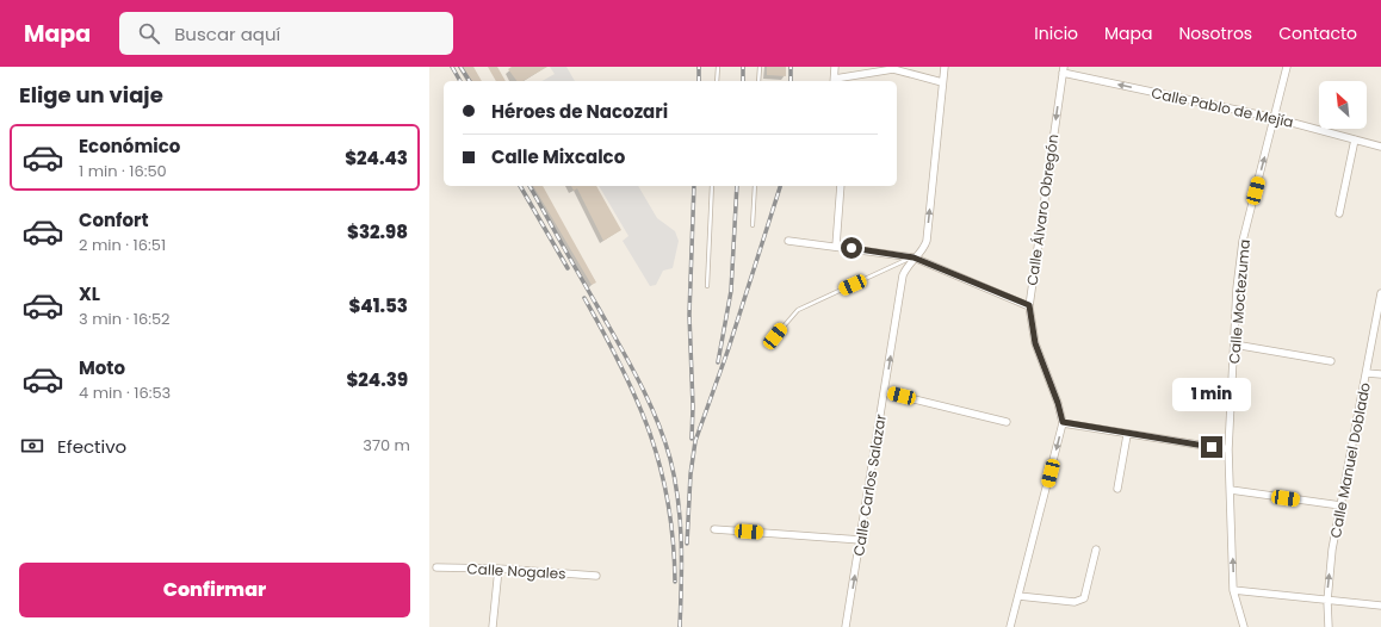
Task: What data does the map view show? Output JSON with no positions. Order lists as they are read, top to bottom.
{
  "streets": {
    "street": [
      "Calle Pablo de Mejía",
      "Calle Álvaro Obregón",
      "Calle Moctezuma",
      "Calle Manuel Doblado",
      "Calle Carlos Salazar",
      "Calle Nogales"
    ]
  },
  "crossings": [
    ["Calle Pablo de Mejía", "Calle Álvaro Obregón"],
    ["Calle Pablo de Mejía", "Calle Moctezuma"]
  ],
  "one_way": [
    "Calle Pablo de Mejía",
    "Calle Álvaro Obregón",
    "Calle Moctezuma",
    "Calle Carlos Salazar"
  ],
  "north": "top left",
  "page": {
    "header": "Mapa",
    "search": "Buscar aquí",
    "nav": [
      "Inicio",
      "Mapa",
      "Nosotros",
      "Contacto"
    ],
    "heading": "Elige un viaje",
    "banner": ["Héroes de Nacozari", "Calle Mixcalco"],
    "list": [
      {
        "name": "Económico",
        "note": "1 min · 16:50",
        "value": "$24.43"
      },
      {
        "name": "Confort",
        "note": "2 min · 16:51",
        "value": "$32.98"
      },
      {
        "name": "XL",
        "note": "3 min · 16:52",
        "value": "$41.53"
      },
      {
        "name": "Moto",
        "note": "4 min · 16:53",
        "value": "$24.39"
      }
    ],
    "bubble": "1 min",
    "pay": ["Efectivo", "370 m"],
    "buttons": "Confirmar"
  }
}
